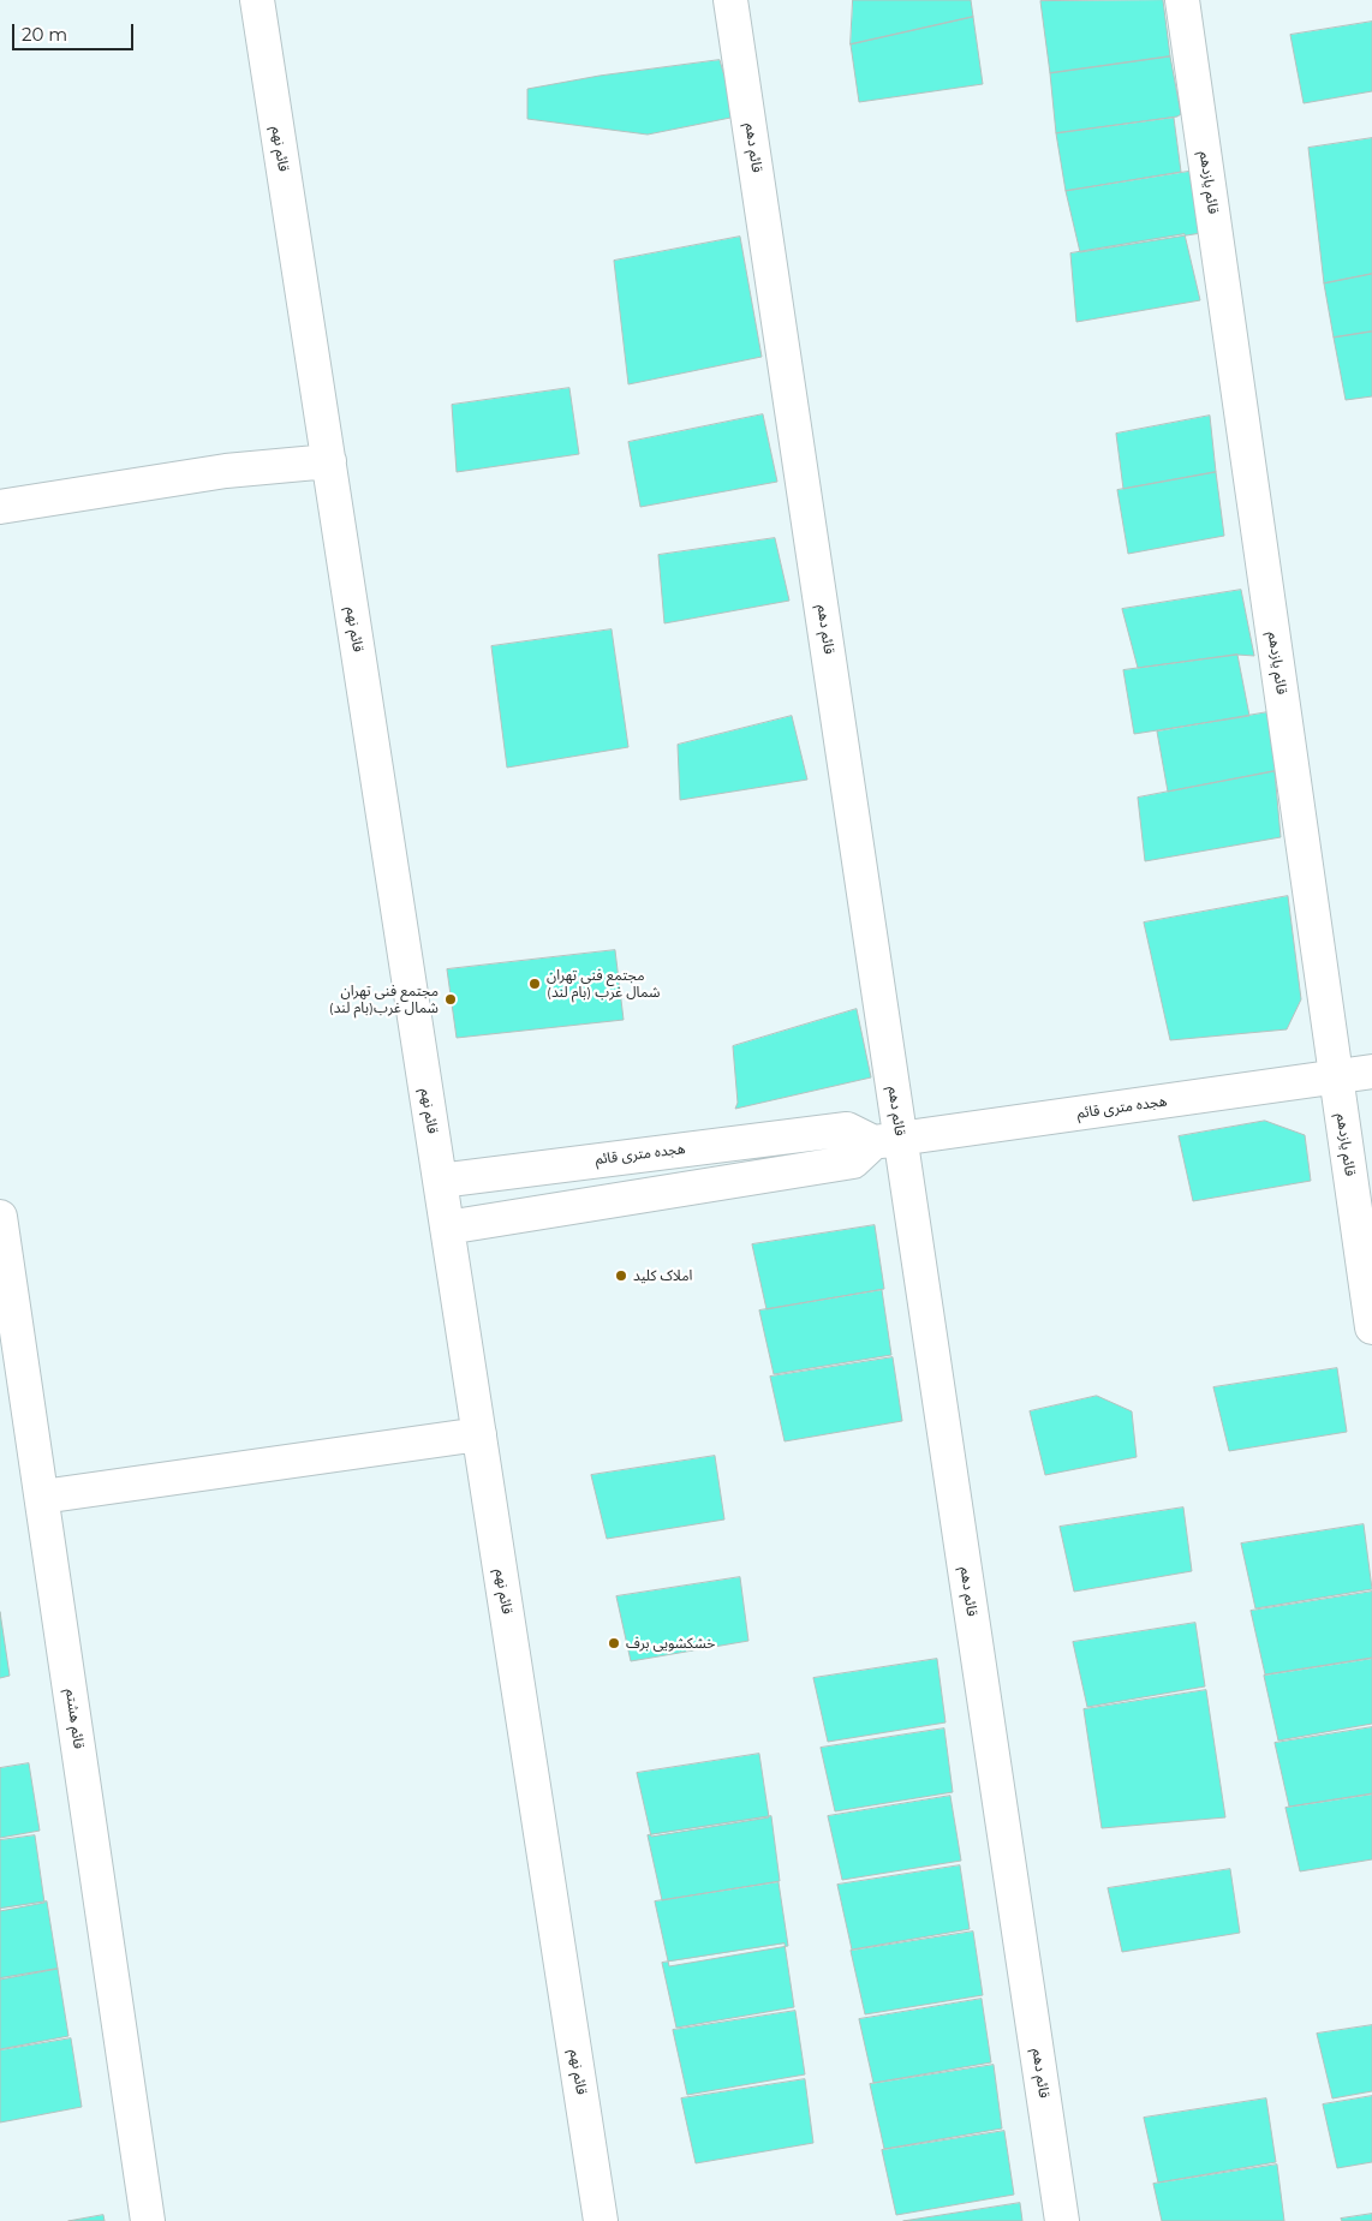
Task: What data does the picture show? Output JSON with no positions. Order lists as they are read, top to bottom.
{
  "streets": {
    "street": [
      "قائم دهم",
      "قائم نهم",
      "قائم یازدهم",
      "هجده متری قائم",
      "قائم هشتم"
    ]
  },
  "crossings": [
    ["قائم دهم", "هجده متری قائم"],
    ["قائم نهم", "هجده متری قائم"],
    ["قائم یازدهم", "هجده متری قائم"]
  ],
  "places": [
    "مجتمع فنی تهران شمال غرب (بام لند)",
    "مجتمع فنی تهران شمال غرب(بام لند)",
    "املاک کلید",
    "خشکشویی برف"
  ],
  "scale_bar": "20 m"
}
